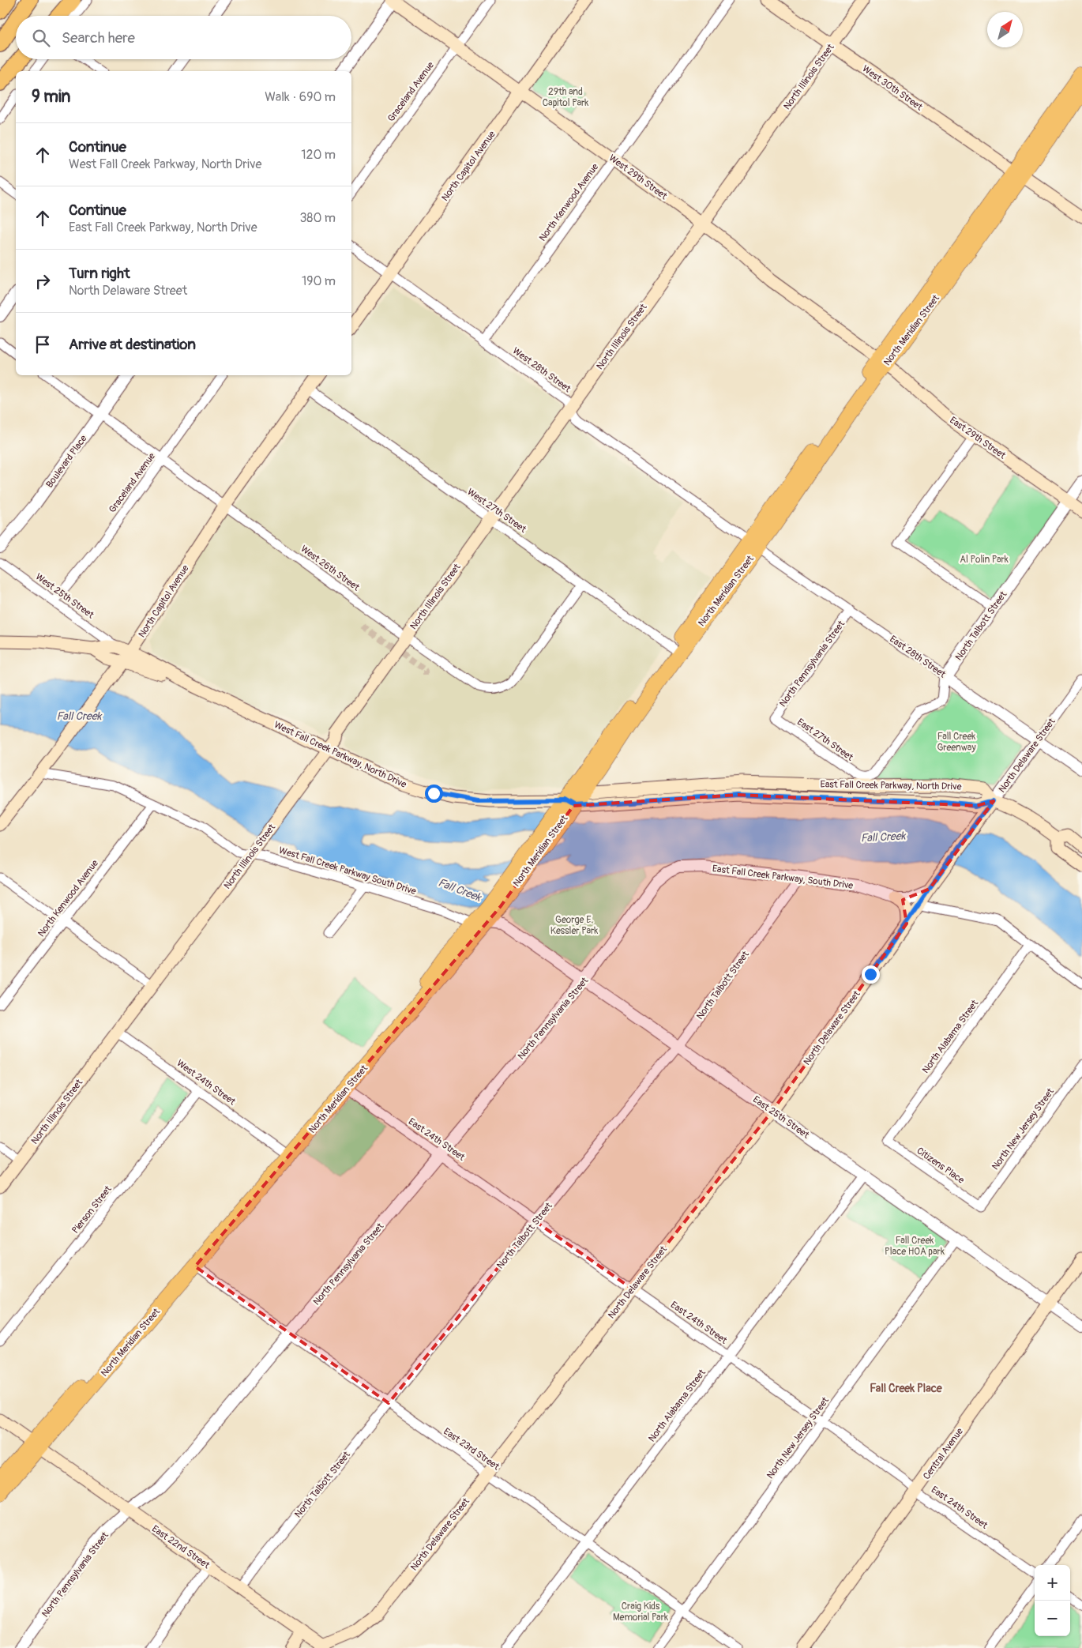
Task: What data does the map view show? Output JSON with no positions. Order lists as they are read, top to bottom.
{
  "streets": {
    "main road": [
      "North Illinois Street",
      "West 30th Street",
      "North Capitol Avenue",
      "West 29th Street",
      "North Meridian Street",
      "East 29th Street",
      "West Fall Creek Parkway, North Drive",
      "North Delaware Street",
      "East Fall Creek Parkway, North Drive",
      "Central Avenue",
      "East 22nd Street"
    ],
    "street": [
      "Graceland Avenue",
      "North Kenwood Avenue",
      "West 28th Street",
      "Boulevard Place",
      "West 27th Street",
      "West 26th Street",
      "West 25th Street",
      "North Talbott Street",
      "East 28th Street",
      "North Pennsylvania Street",
      "East 27th Street",
      "West Fall Creek Parkway South Drive",
      "East Fall Creek Parkway, South Drive",
      "North Alabama Street",
      "West 24th Street",
      "East 25th Street",
      "North New Jersey Street",
      "East 24th Street",
      "Citizens Place",
      "Pierson Street",
      "East 23rd Street"
    ]
  },
  "crossings": [
    ["North Illinois Street", "West 30th Street"],
    ["North Illinois Street", "West 29th Street"],
    ["North Illinois Street", "West 28th Street"],
    ["North Illinois Street", "West 27th Street"],
    ["North Illinois Street", "West 26th Street"],
    ["North Illinois Street", "West Fall Creek Parkway, North Drive"],
    ["North Illinois Street", "West Fall Creek Parkway South Drive"],
    ["North Illinois Street", "West 24th Street"],
    ["West 30th Street", "North Meridian Street"],
    ["Graceland Avenue", "West 29th Street"],
    ["Graceland Avenue", "West 26th Street"],
    ["Graceland Avenue", "West 25th Street"],
    ["North Capitol Avenue", "West 29th Street"],
    ["North Capitol Avenue", "West 28th Street"],
    ["North Capitol Avenue", "West 27th Street"],
    ["North Capitol Avenue", "West 26th Street"],
    ["North Capitol Avenue", "West Fall Creek Parkway, North Drive"],
    ["North Capitol Avenue", "West Fall Creek Parkway South Drive"],
    ["West 29th Street", "North Kenwood Avenue"],
    ["West 29th Street", "North Meridian Street"],
    ["West 29th Street", "East 29th Street"],
    ["North Kenwood Avenue", "West 28th Street"],
    ["North Kenwood Avenue", "West Fall Creek Parkway South Drive"],
    ["North Meridian Street", "West 28th Street"],
    ["North Meridian Street", "East 29th Street"],
    ["North Meridian Street", "West 27th Street"],
    ["North Meridian Street", "East 28th Street"],
    ["North Meridian Street", "West Fall Creek Parkway, North Drive"],
    ["North Meridian Street", "East Fall Creek Parkway, North Drive"],
    ["North Meridian Street", "West Fall Creek Parkway South Drive"],
    ["North Meridian Street", "West 24th Street"],
    ["North Meridian Street", "East 25th Street"],
    ["North Meridian Street", "East 24th Street"],
    ["North Meridian Street", "East 23rd Street"],
    ["North Meridian Street", "East 22nd Street"],
    ["West 28th Street", "East 28th Street"],
    ["East 29th Street", "North Talbott Street"],
    ["Boulevard Place", "West 26th Street"],
    ["West 27th Street", "West 26th Street"],
    ["West 25th Street", "West Fall Creek Parkway, North Drive"],
    ["North Talbott Street", "East 28th Street"],
    ["North Talbott Street", "East 27th Street"],
    ["North Talbott Street", "East Fall Creek Parkway, South Drive"],
    ["North Talbott Street", "East 25th Street"],
    ["North Talbott Street", "East 24th Street"],
    ["North Talbott Street", "East 23rd Street"],
    ["North Talbott Street", "East 22nd Street"],
    ["East 28th Street", "North Pennsylvania Street"],
    ["East 28th Street", "North Delaware Street"],
    ["North Pennsylvania Street", "East 27th Street"],
    ["North Pennsylvania Street", "East Fall Creek Parkway, South Drive"],
    ["North Pennsylvania Street", "East 25th Street"],
    ["North Pennsylvania Street", "East 24th Street"],
    ["North Pennsylvania Street", "East 23rd Street"],
    ["North Pennsylvania Street", "East 22nd Street"],
    ["West Fall Creek Parkway, North Drive", "East Fall Creek Parkway, North Drive"],
    ["North Delaware Street", "East Fall Creek Parkway, North Drive"],
    ["North Delaware Street", "East 25th Street"],
    ["North Delaware Street", "East 24th Street"],
    ["North Delaware Street", "East 23rd Street"],
    ["North Delaware Street", "East 22nd Street"],
    ["West Fall Creek Parkway South Drive", "East 25th Street"],
    ["North Alabama Street", "East 25th Street"],
    ["North Alabama Street", "East 24th Street"],
    ["North Alabama Street", "Citizens Place"],
    ["North Alabama Street", "East 23rd Street"],
    ["West 24th Street", "Pierson Street"],
    ["East 25th Street", "North New Jersey Street"],
    ["East 25th Street", "Central Avenue"],
    ["North New Jersey Street", "East 24th Street"],
    ["North New Jersey Street", "Citizens Place"],
    ["North New Jersey Street", "East 23rd Street"],
    ["East 24th Street", "Central Avenue"]
  ],
  "districts": ["Fall Creek Place"],
  "water": ["Fall Creek"],
  "parks": [
    "29th and Capitol Park",
    "Al Polin Park",
    "Fall Creek Greenway",
    "George E. Kessler Park",
    "Fall Creek Place HOA park",
    "Craig Kids Memorial Park"
  ],
  "north": "top right",
  "page": {
    "search": "Search here",
    "heading": ["9 min", "Walk · 690 m"],
    "list": [
      ["Continue", "West Fall Creek Parkway, North Drive", "120 m"],
      ["Continue", "East Fall Creek Parkway, North Drive", "380 m"],
      ["Turn right", "North Delaware Street", "190 m"],
      "Arrive at destination"
    ],
    "map_buttons": ["+", "−"]
  }
}
